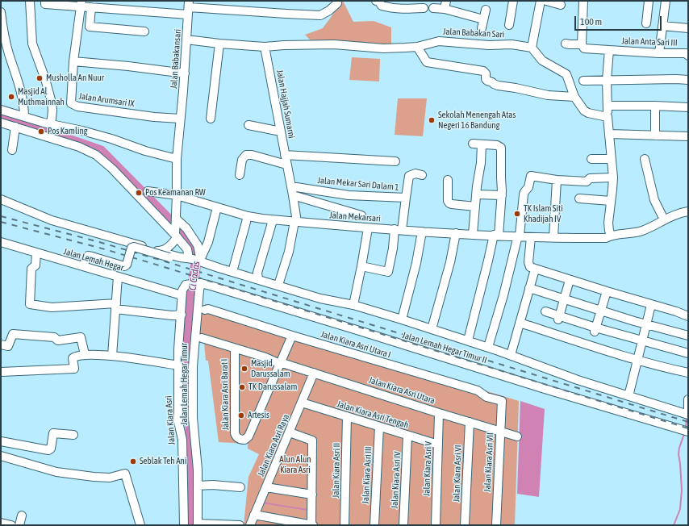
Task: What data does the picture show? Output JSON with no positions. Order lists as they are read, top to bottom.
{
  "streets": {
    "street": [
      "Jalan Babakan Sari",
      "Jalan Anta Sari III",
      "Jalan Babakansari",
      "Jalan Arumsari IX",
      "Jalan Hajjah Sumarni",
      "Jalan Mekar Sari Dalam 1",
      "Jalan Mekarsari",
      "Jalan Lemah Hegar",
      "Jalan Kiara Asri Utara I",
      "Jalan Lemah Hegar Timur II",
      "Jalan Lemah Hegar Timur",
      "Jalan Kiara Asri Utara",
      "Jalan Kiara Asri Barat I",
      "Jalan Kiara Asri Tengah",
      "Jalan Kiara Asri",
      "Jalan Kiara Asri Raya",
      "Jalan Kiara Asri VII",
      "Jalan Kiara Asri V",
      "Jalan Kiara Asri II",
      "Jalan Kiara Asri VI",
      "Jalan Kiara Asri III",
      "Jalan Kiara Asri IV"
    ]
  },
  "crossings": [
    ["Jalan Babakan Sari", "Jalan Babakansari"],
    ["Jalan Babakan Sari", "Jalan Hajjah Sumarni"],
    ["Jalan Babakansari", "Jalan Arumsari IX"],
    ["Jalan Hajjah Sumarni", "Jalan Mekar Sari Dalam 1"],
    ["Jalan Hajjah Sumarni", "Jalan Mekarsari"],
    ["Jalan Lemah Hegar", "Jalan Lemah Hegar Timur II"],
    ["Jalan Lemah Hegar", "Jalan Kiara Asri"],
    ["Jalan Kiara Asri Utara I", "Jalan Kiara Asri VII"],
    ["Jalan Lemah Hegar Timur II", "Jalan Lemah Hegar Timur"],
    ["Jalan Lemah Hegar Timur II", "Jalan Kiara Asri"],
    ["Jalan Kiara Asri Utara", "Jalan Kiara Asri Barat I"],
    ["Jalan Kiara Asri Utara", "Jalan Kiara Asri Raya"],
    ["Jalan Kiara Asri Utara", "Jalan Kiara Asri VII"],
    ["Jalan Kiara Asri Utara", "Jalan Kiara Asri V"],
    ["Jalan Kiara Asri Utara", "Jalan Kiara Asri VI"],
    ["Jalan Kiara Asri Tengah", "Jalan Kiara Asri Raya"],
    ["Jalan Kiara Asri Tengah", "Jalan Kiara Asri V"],
    ["Jalan Kiara Asri Tengah", "Jalan Kiara Asri II"],
    ["Jalan Kiara Asri Tengah", "Jalan Kiara Asri III"],
    ["Jalan Kiara Asri Tengah", "Jalan Kiara Asri IV"]
  ],
  "water": ["Ci Cadas"],
  "parks": ["Alun Alun Kiara Asri"],
  "places": [
    "Musholla An Nuur",
    "Masjid Al Muthmainnah",
    "Sekolah Menengah Atas Negeri 16 Bandung",
    "Pos Kamling",
    "Pos Keamanan RW",
    "TK Islam Siti Khadijah IV",
    "Masjid Darussalam",
    "TK Darussalam",
    "Artesis",
    "Seblak Teh Ani"
  ],
  "scale_bar": "100 m"
}
